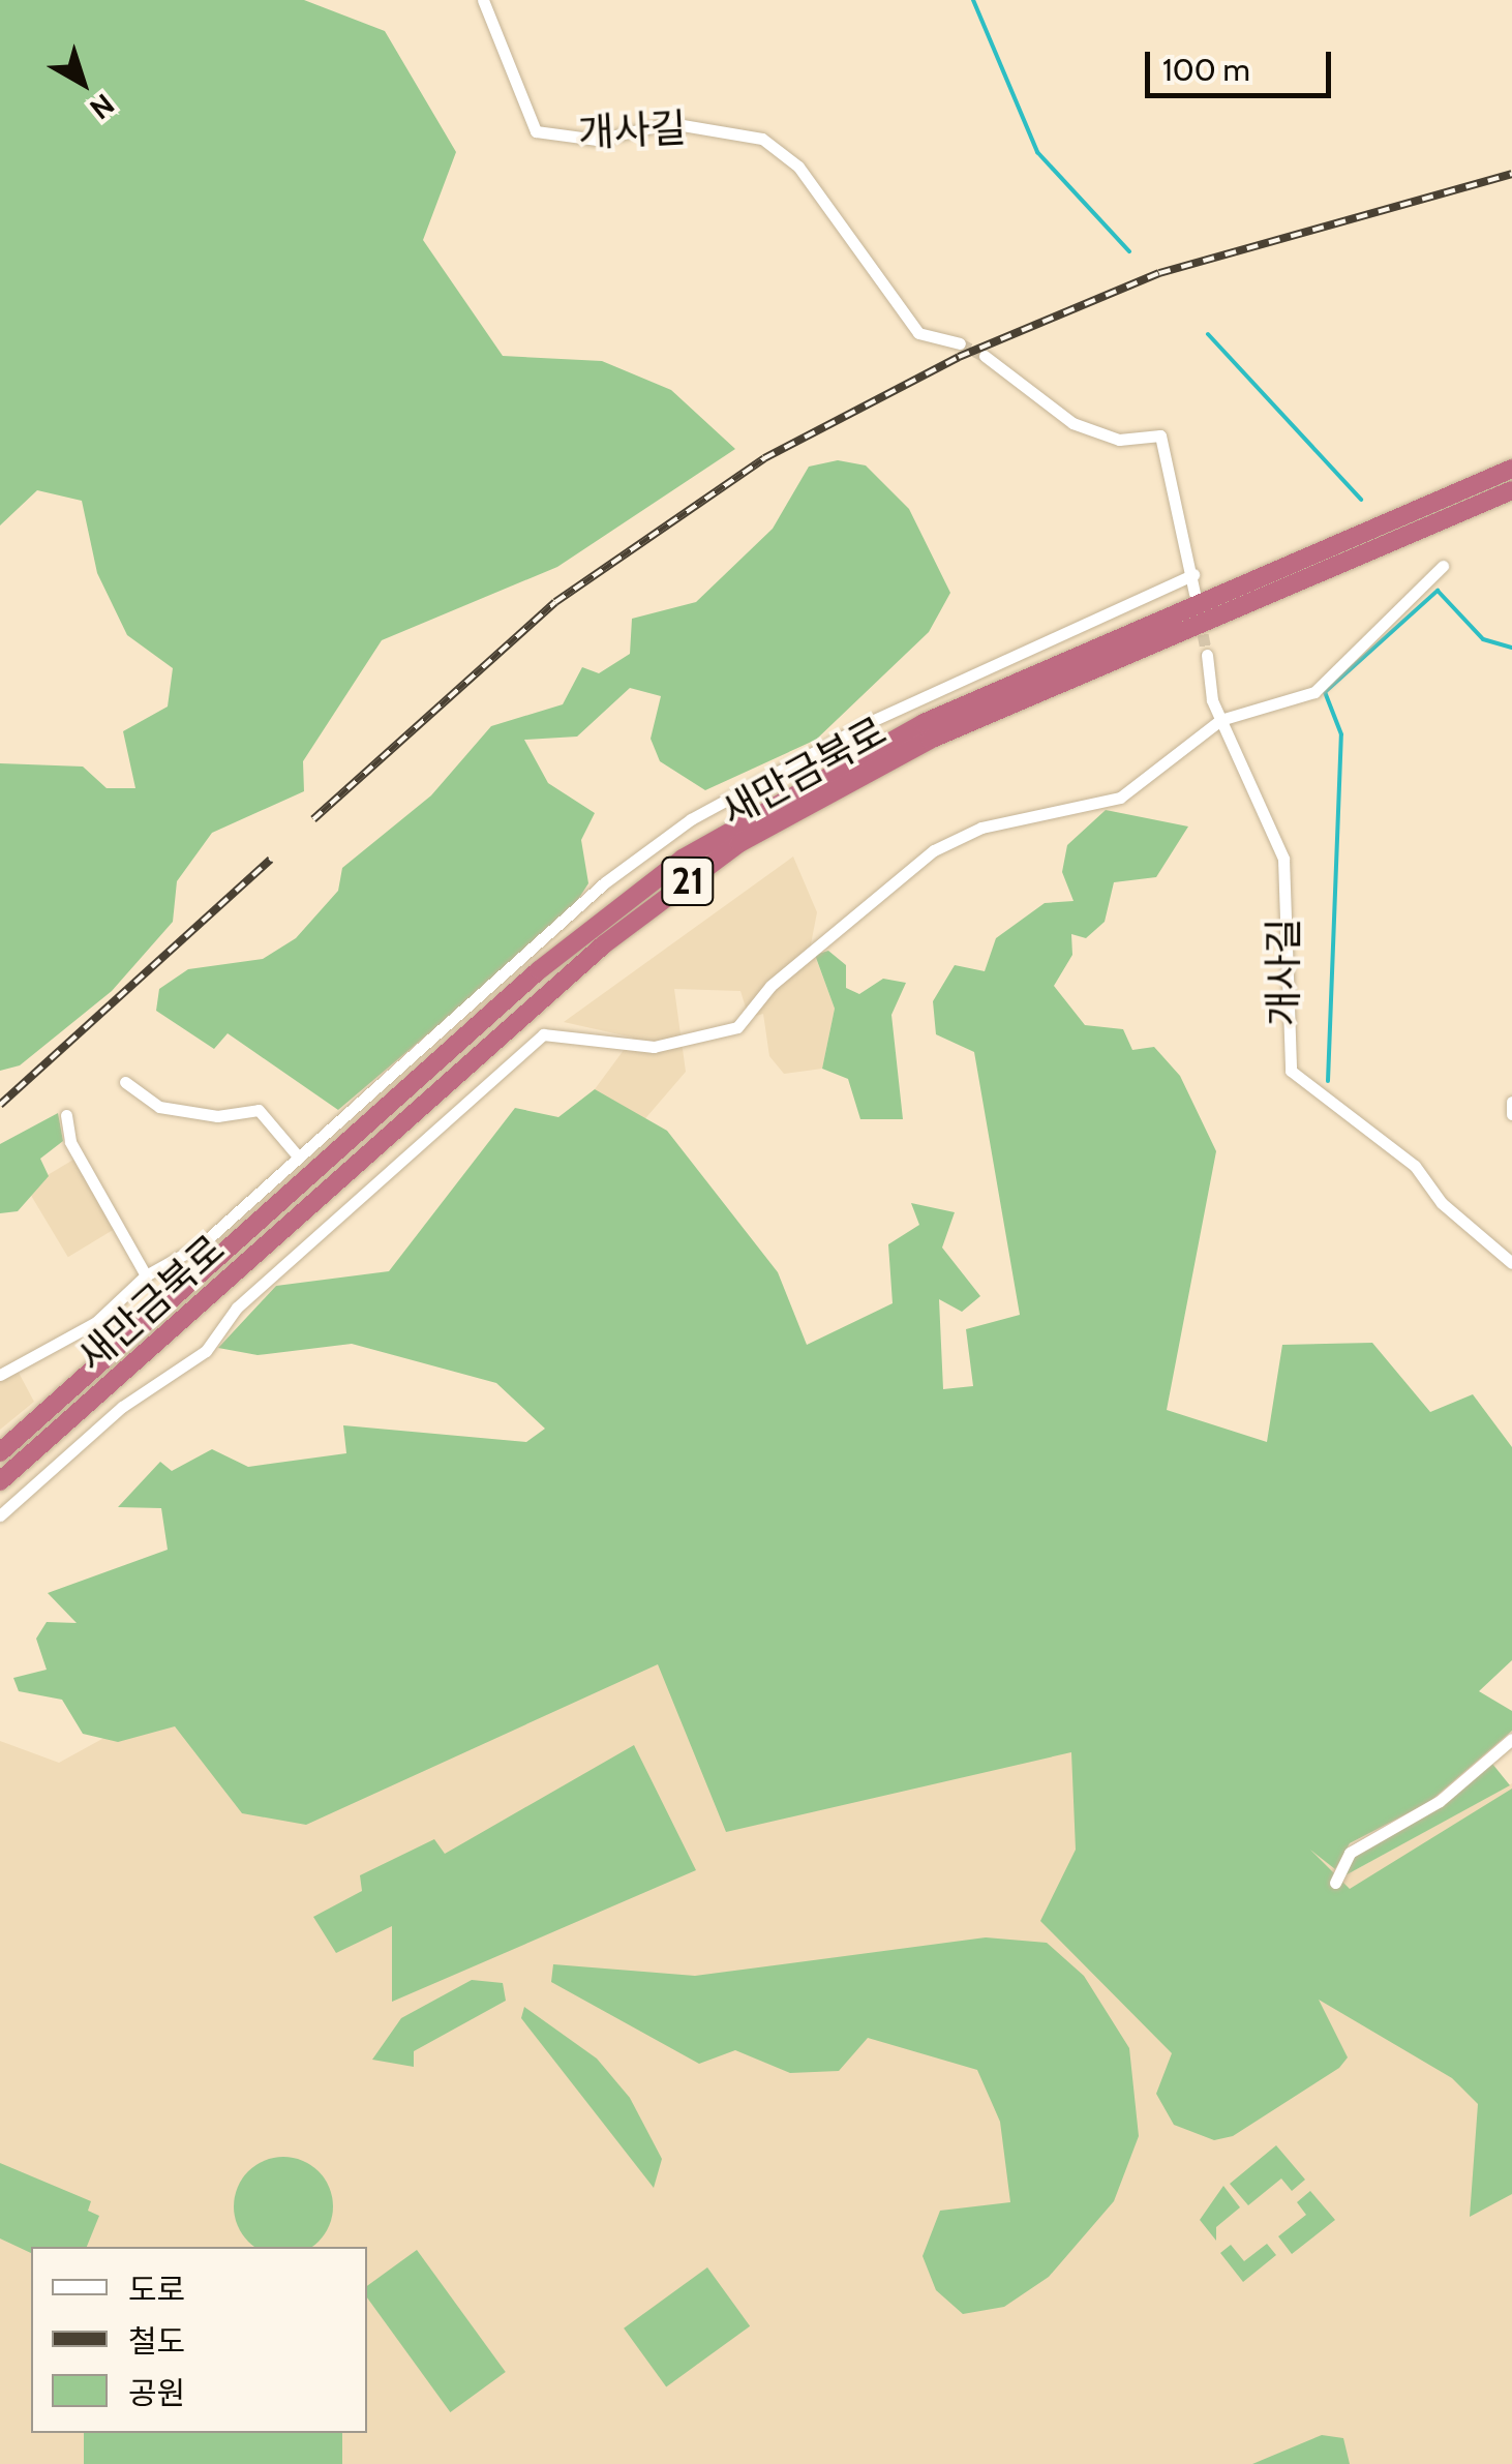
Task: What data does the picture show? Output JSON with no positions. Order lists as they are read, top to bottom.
{
  "streets": {
    "highway": ["새만금북로", "21"],
    "street": ["개사길"]
  },
  "legend": ["도로", "철도", "공원"],
  "scale_bar": "100 m",
  "north": "bottom right"
}
